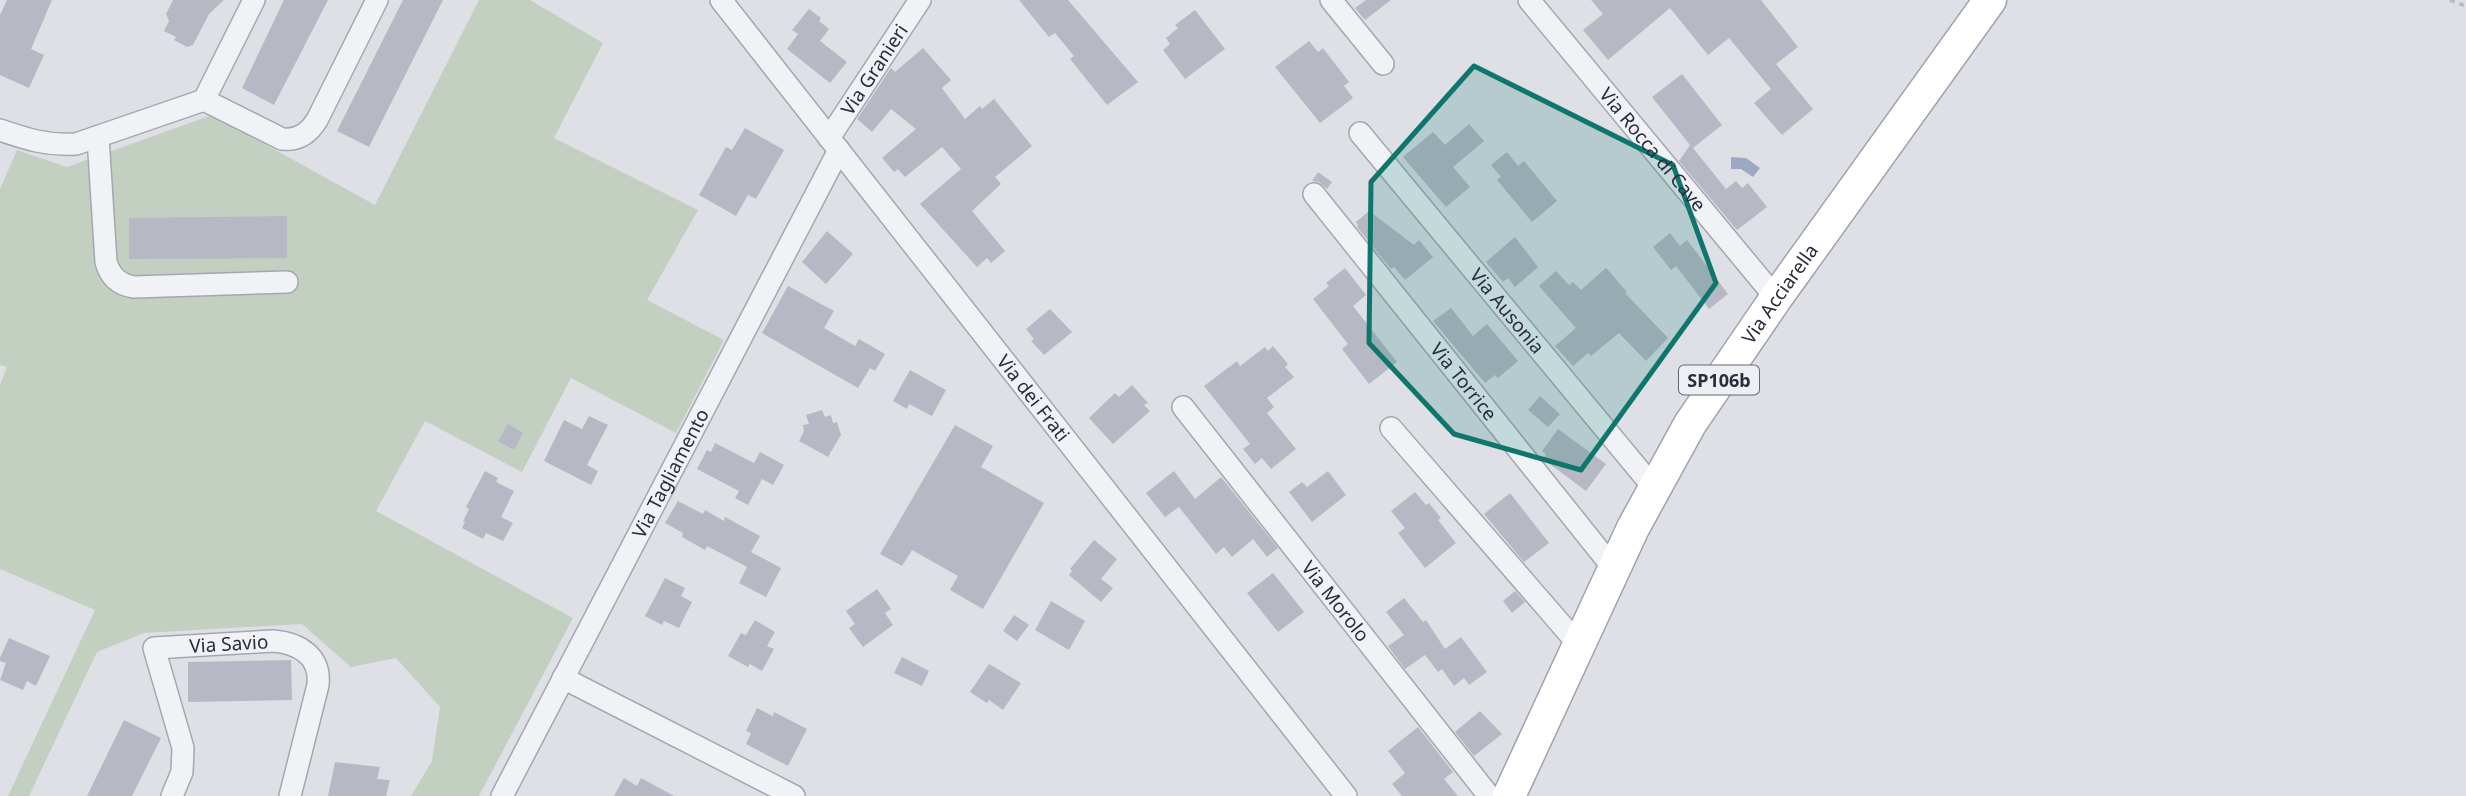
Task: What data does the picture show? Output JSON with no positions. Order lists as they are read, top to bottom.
{
  "streets": {
    "main road": ["Via Acciarella", "SP106b"],
    "street": [
      "Via Granieri",
      "Via Rocca di Cave",
      "Via Ausonia",
      "Via Torrice",
      "Via dei Frati",
      "Via Tagliamento",
      "Via Morolo",
      "Via Savio"
    ]
  },
  "crossings": [
    ["Via Granieri", "Via dei Frati"],
    ["Via Granieri", "Via Tagliamento"],
    ["Via Rocca di Cave", "Via Acciarella"],
    ["Via Acciarella", "Via Ausonia"],
    ["Via Acciarella", "Via Torrice"],
    ["Via dei Frati", "Via Tagliamento"]
  ]
}
